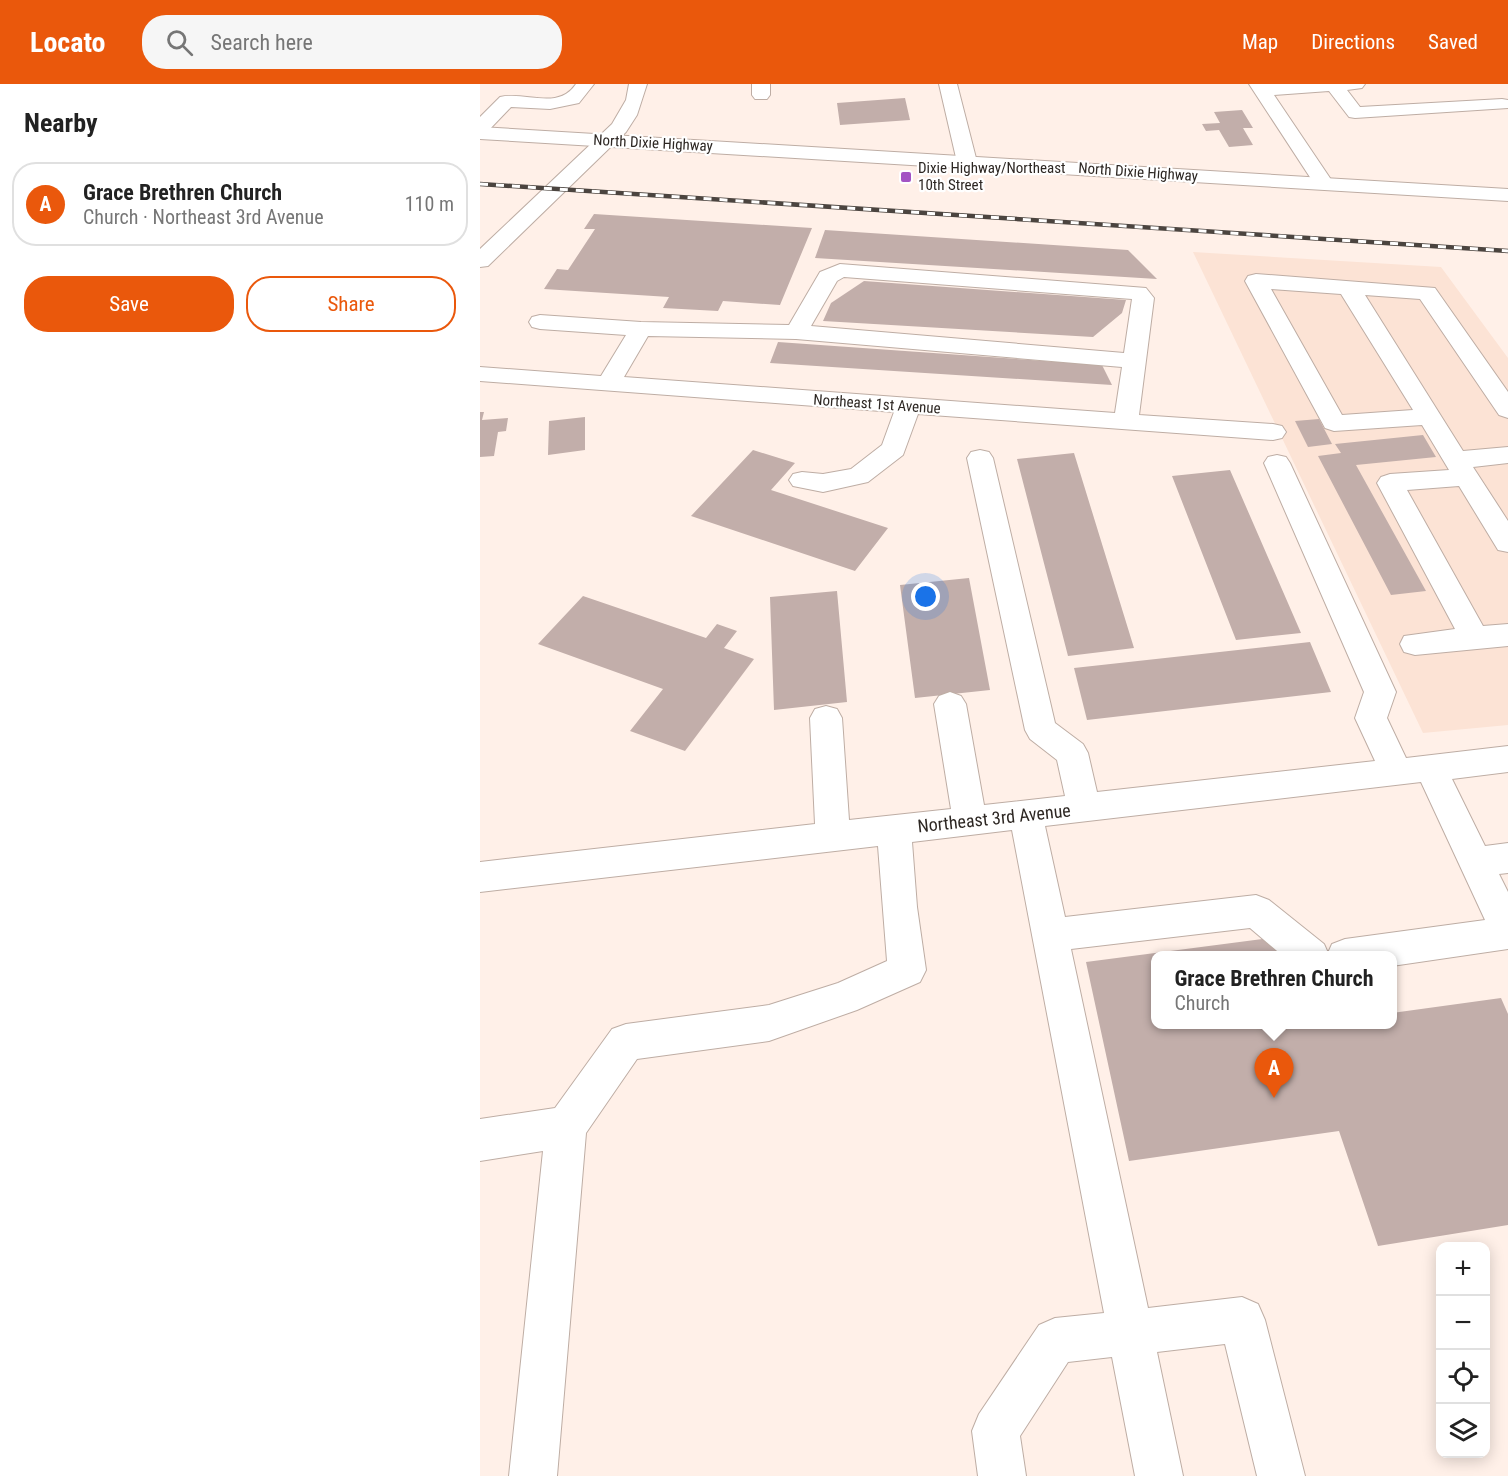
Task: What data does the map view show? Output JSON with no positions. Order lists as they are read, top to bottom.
{
  "streets": {
    "street": ["North Dixie Highway", "Northeast 1st Avenue", "Northeast 3rd Avenue"]
  },
  "places": {
    "transit": ["Dixie Highway/Northeast 10th Street"]
  },
  "page": {
    "header": "Locato",
    "search": "Search here",
    "nav": ["Map", "Directions", "Saved"],
    "heading": "Nearby",
    "list": [
      {
        "mark": "A",
        "name": "Grace Brethren Church",
        "note": "Church · Northeast 3rd Avenue",
        "value": "110 m"
      }
    ],
    "buttons": ["Save", "Share"],
    "popup": ["Grace Brethren Church", "Church"],
    "pins": "A",
    "map_buttons": ["+", "−"]
  }
}
